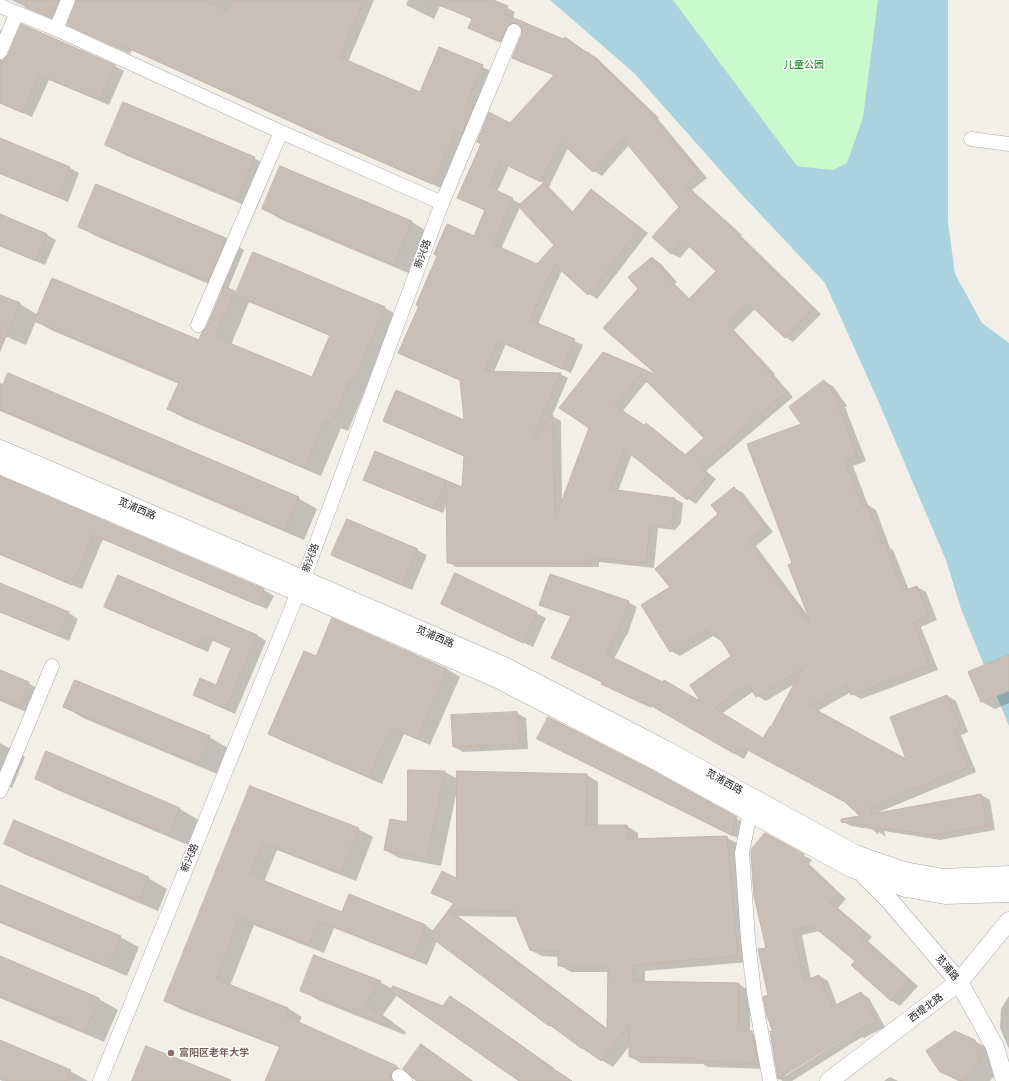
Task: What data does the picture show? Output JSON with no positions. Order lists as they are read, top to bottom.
{
  "streets": {
    "street": [
      "新兴路",
      "苋浦西路",
      "苋浦路",
      "西堤北路"
    ]
  },
  "crossings": [
    ["新兴路", "苋浦西路"],
    ["苋浦西路", "苋浦路"],
    ["苋浦路", "西堤北路"]
  ],
  "parks": ["儿童公园"],
  "places": ["富阳区老年大学"]
}
